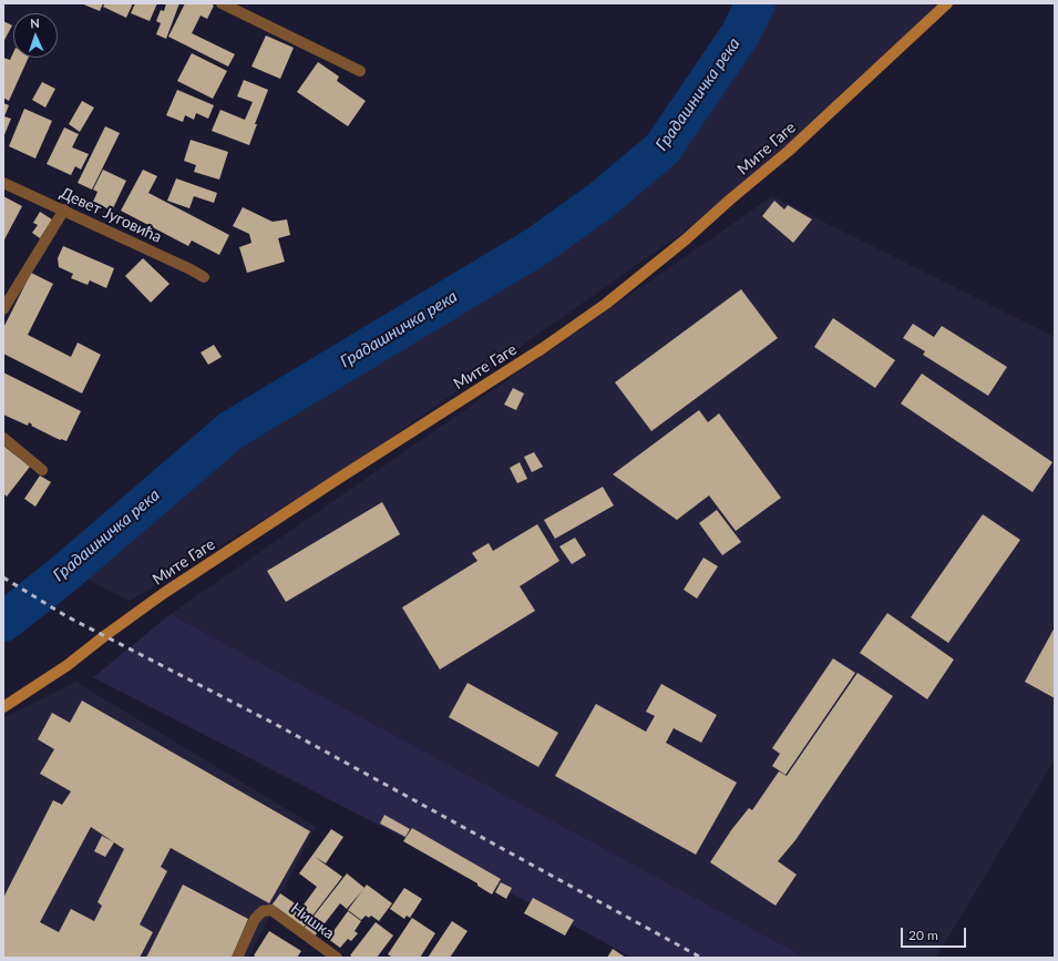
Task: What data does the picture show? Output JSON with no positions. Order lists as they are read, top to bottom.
{
  "streets": {
    "main road": ["Мите Гаге"],
    "street": ["Девет Југовића", "Нишка"]
  },
  "water": ["Градашничка река"],
  "scale_bar": "20 m",
  "north": "top"
}
